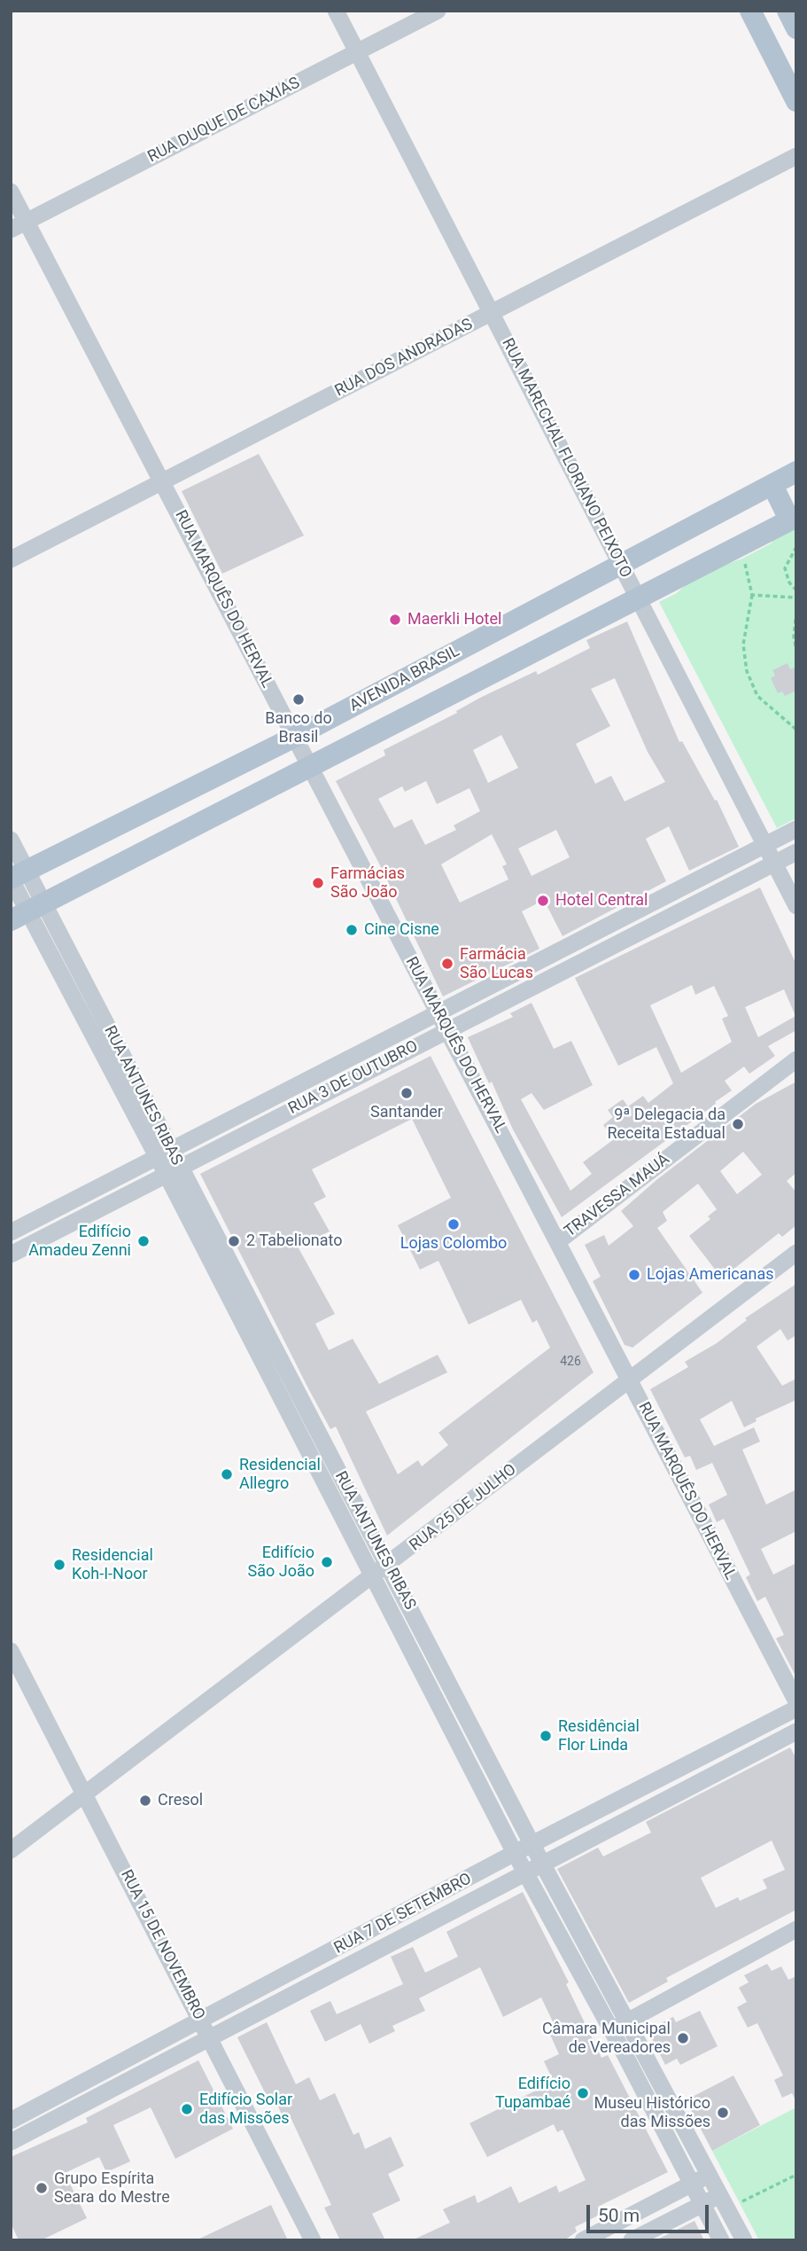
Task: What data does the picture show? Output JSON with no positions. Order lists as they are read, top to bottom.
{
  "streets": {
    "main road": ["AVENIDA BRASIL"],
    "street": [
      "RUA DUQUE DE CAXIAS",
      "RUA DOS ANDRADAS",
      "RUA MARECHAL FLORIANO PEIXOTO",
      "RUA MARQUÊS DO HERVAL",
      "RUA 3 DE OUTUBRO",
      "RUA ANTUNES RIBAS",
      "TRAVESSA MAUÁ",
      "RUA 25 DE JULHO",
      "RUA 7 DE SETEMBRO",
      "RUA 15 DE NOVEMBRO"
    ]
  },
  "crossings": [
    ["RUA DUQUE DE CAXIAS", "RUA MARECHAL FLORIANO PEIXOTO"],
    ["RUA DUQUE DE CAXIAS", "RUA MARQUÊS DO HERVAL"],
    ["RUA DOS ANDRADAS", "RUA MARECHAL FLORIANO PEIXOTO"],
    ["RUA DOS ANDRADAS", "RUA MARQUÊS DO HERVAL"],
    ["RUA MARECHAL FLORIANO PEIXOTO", "AVENIDA BRASIL"],
    ["RUA MARECHAL FLORIANO PEIXOTO", "RUA 3 DE OUTUBRO"],
    ["RUA MARQUÊS DO HERVAL", "AVENIDA BRASIL"],
    ["RUA MARQUÊS DO HERVAL", "RUA 3 DE OUTUBRO"],
    ["RUA MARQUÊS DO HERVAL", "TRAVESSA MAUÁ"],
    ["RUA MARQUÊS DO HERVAL", "RUA 25 DE JULHO"],
    ["AVENIDA BRASIL", "RUA ANTUNES RIBAS"],
    ["RUA 3 DE OUTUBRO", "RUA ANTUNES RIBAS"],
    ["RUA ANTUNES RIBAS", "RUA 25 DE JULHO"],
    ["RUA ANTUNES RIBAS", "RUA 7 DE SETEMBRO"],
    ["RUA 25 DE JULHO", "RUA 15 DE NOVEMBRO"],
    ["RUA 7 DE SETEMBRO", "RUA 15 DE NOVEMBRO"]
  ],
  "places": [
    "Maerkli Hotel",
    "Banco do Brasil",
    "Farmácias São João",
    "Hotel Central",
    "Cine Cisne",
    "Farmácia São Lucas",
    "Santander",
    "9ª Delegacia da Receita Estadual",
    "Lojas Colombo",
    "Edifício Amadeu Zenni",
    "2 Tabelionato",
    "Lojas Americanas",
    "Residencial Allegro",
    "Edifício São João",
    "Residencial Koh-I-Noor",
    "Residêncial Flor Linda",
    "Cresol",
    "Câmara Municipal de Vereadores",
    "Edifício Tupambaé",
    "Edifício Solar das Missões",
    "Museu Histórico das Missões",
    "Grupo Espírita Seara do Mestre"
  ],
  "house_numbers": ["426"],
  "scale_bar": "50 m"
}
